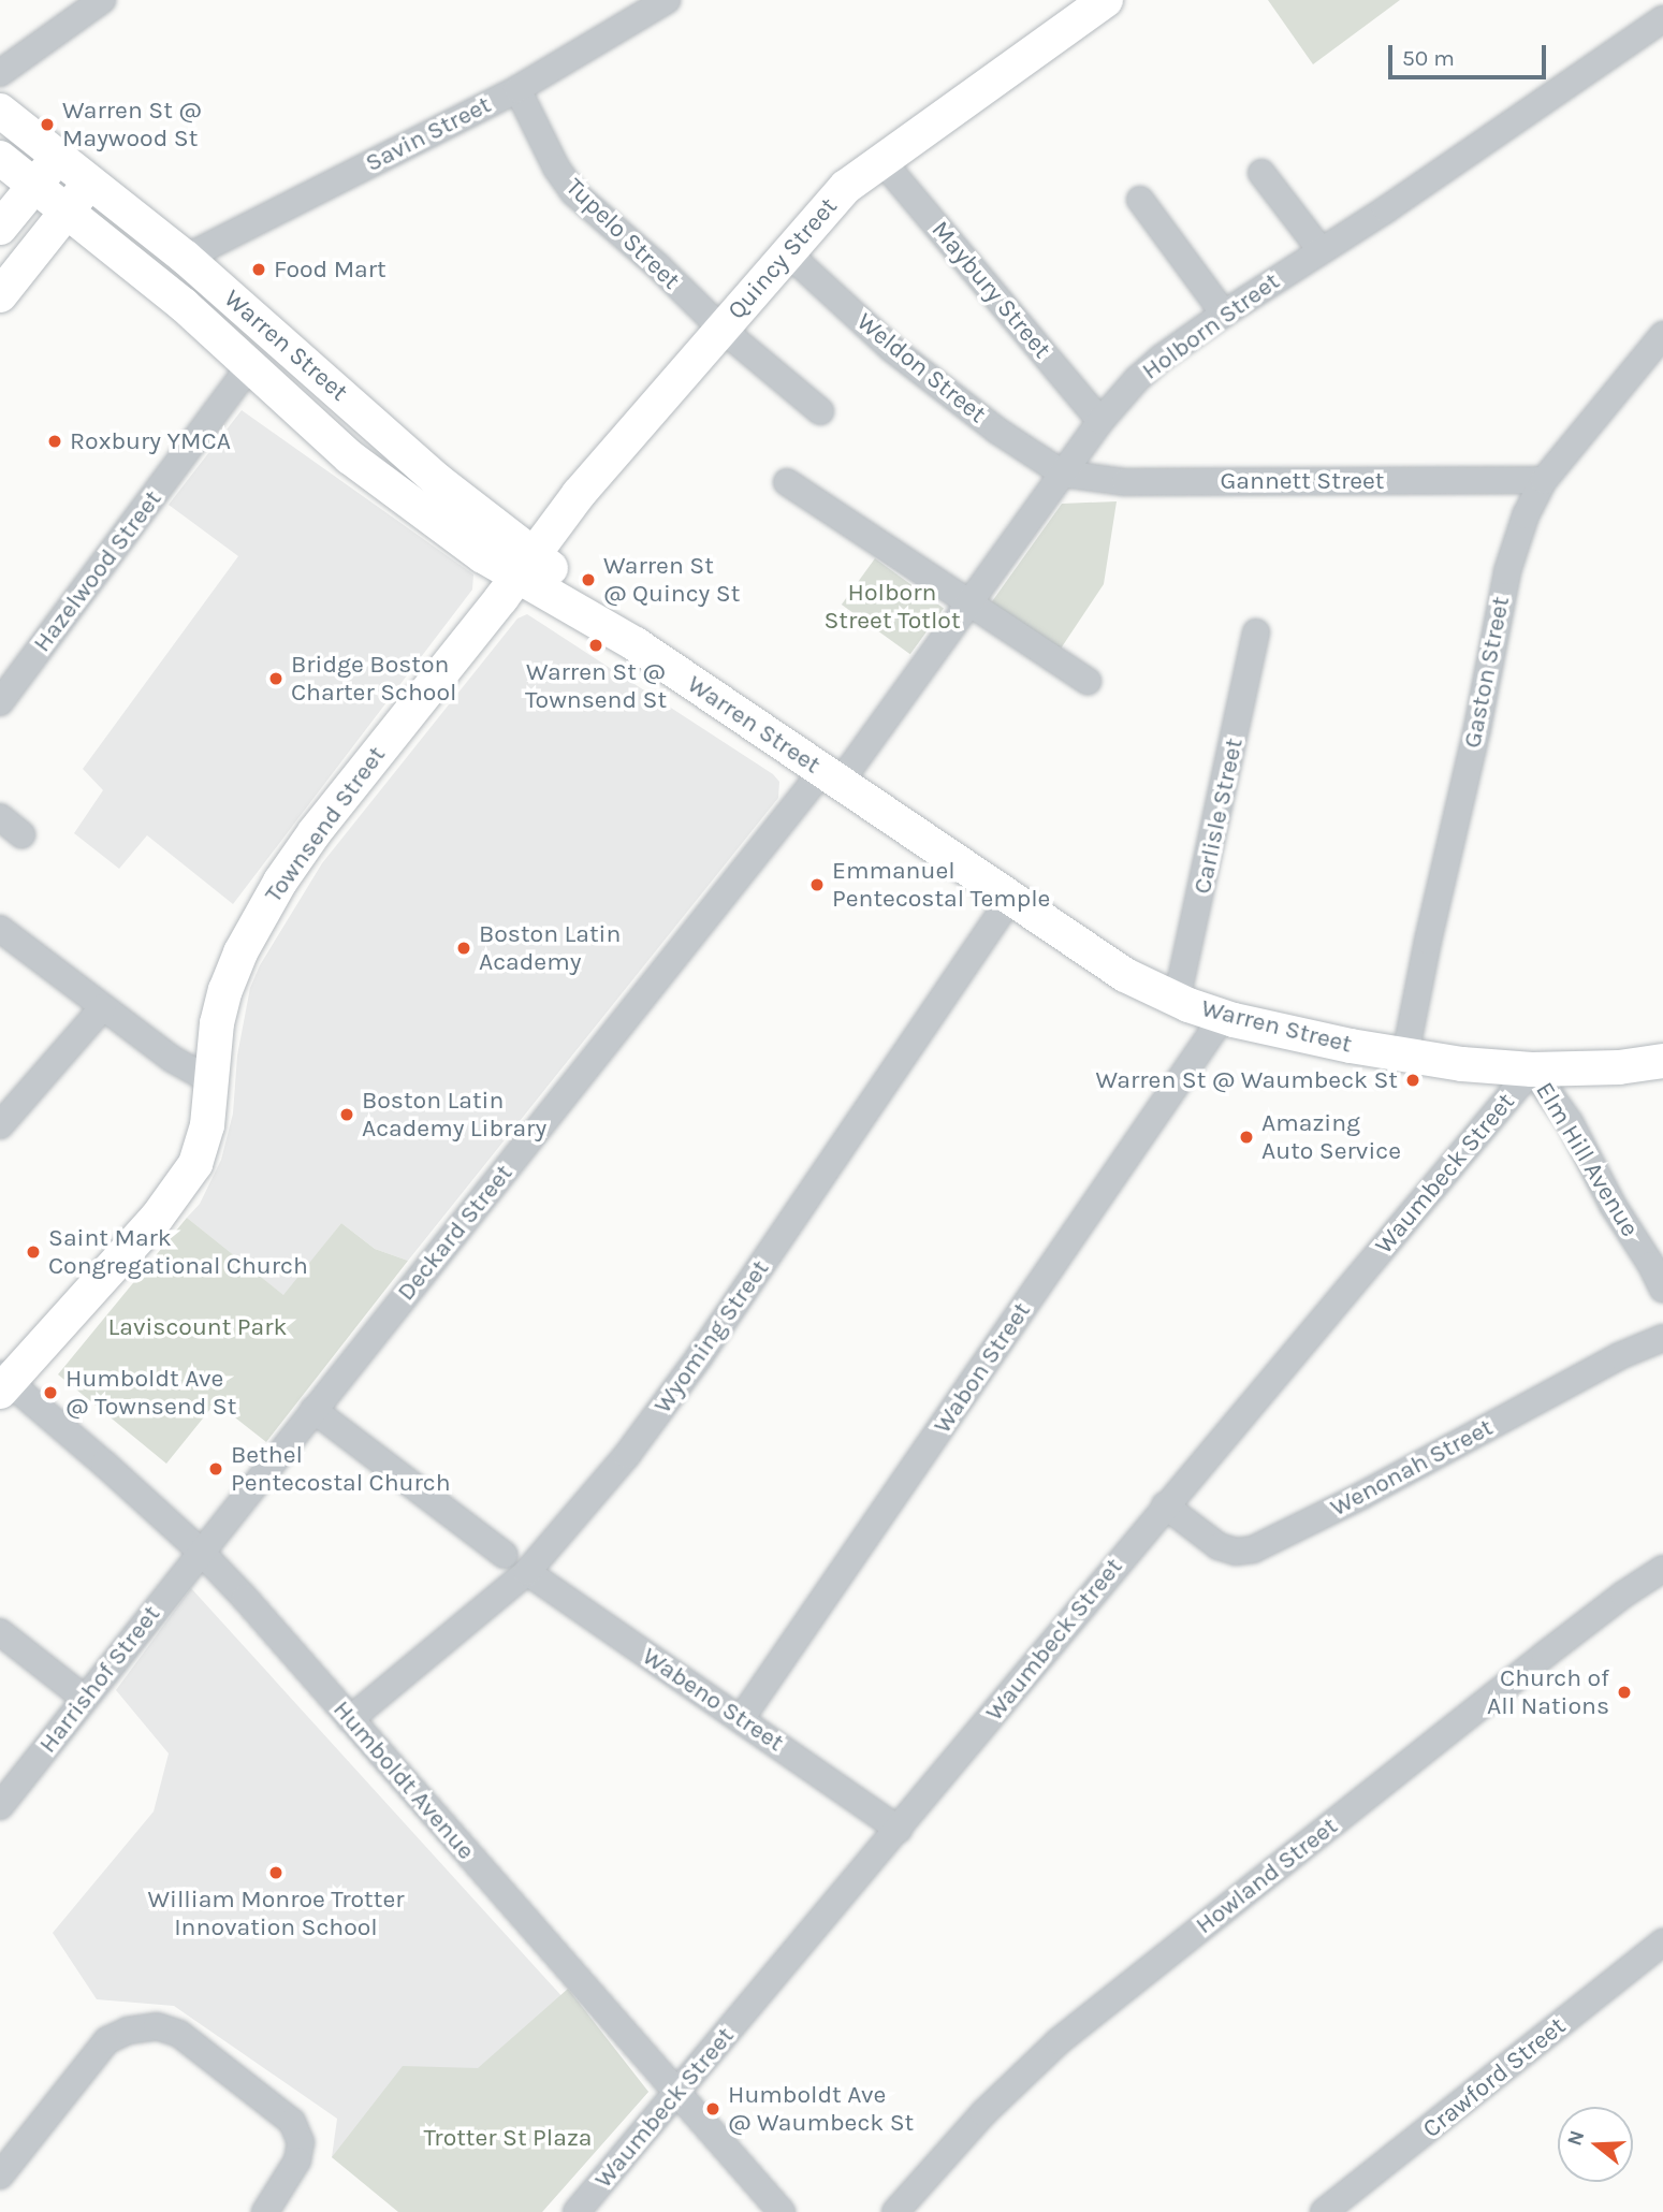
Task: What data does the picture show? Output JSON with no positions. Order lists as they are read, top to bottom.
{
  "streets": {
    "main road": ["Quincy Street", "Warren Street", "Townsend Street"],
    "street": [
      "Savin Street",
      "Tupelo Street",
      "Maybury Street",
      "Holborn Street",
      "Weldon Street",
      "Gannett Street",
      "Hazelwood Street",
      "Gaston Street",
      "Carlisle Street",
      "Elm Hill Avenue",
      "Waumbeck Street",
      "Deckard Street",
      "Wyoming Street",
      "Wabon Street",
      "Wenonah Street",
      "Harrishof Street",
      "Wabeno Street",
      "Humboldt Avenue",
      "Howland Street",
      "Crawford Street"
    ]
  },
  "crossings": [
    ["Savin Street", "Tupelo Street"],
    ["Savin Street", "Warren Street"],
    ["Tupelo Street", "Quincy Street"],
    ["Quincy Street", "Maybury Street"],
    ["Quincy Street", "Warren Street"],
    ["Quincy Street", "Weldon Street"],
    ["Quincy Street", "Townsend Street"],
    ["Maybury Street", "Holborn Street"],
    ["Holborn Street", "Warren Street"],
    ["Holborn Street", "Weldon Street"],
    ["Holborn Street", "Gannett Street"],
    ["Holborn Street", "Deckard Street"],
    ["Warren Street", "Hazelwood Street"],
    ["Warren Street", "Gaston Street"],
    ["Warren Street", "Carlisle Street"],
    ["Warren Street", "Townsend Street"],
    ["Warren Street", "Elm Hill Avenue"],
    ["Warren Street", "Waumbeck Street"],
    ["Warren Street", "Deckard Street"],
    ["Warren Street", "Wyoming Street"],
    ["Warren Street", "Wabon Street"],
    ["Weldon Street", "Gannett Street"],
    ["Gannett Street", "Gaston Street"],
    ["Townsend Street", "Humboldt Avenue"],
    ["Elm Hill Avenue", "Waumbeck Street"],
    ["Waumbeck Street", "Wenonah Street"],
    ["Waumbeck Street", "Wabeno Street"],
    ["Waumbeck Street", "Humboldt Avenue"],
    ["Deckard Street", "Harrishof Street"],
    ["Deckard Street", "Humboldt Avenue"],
    ["Wyoming Street", "Wabeno Street"],
    ["Wyoming Street", "Humboldt Avenue"],
    ["Wabon Street", "Wabeno Street"],
    ["Harrishof Street", "Humboldt Avenue"]
  ],
  "parks": ["Holborn Street Totlot", "Laviscount Park", "Trotter St Plaza"],
  "places": [
    "Warren St @ Maywood St",
    "Food Mart",
    "Roxbury YMCA",
    "Warren St @ Quincy St",
    "Warren St @ Townsend St",
    "Bridge Boston Charter School",
    "Emmanuel Pentecostal Temple",
    "Boston Latin Academy",
    "Warren St @ Waumbeck St",
    "Boston Latin Academy Library",
    "Amazing Auto Service",
    "Saint Mark Congregational Church",
    "Humboldt Ave @ Townsend St",
    "Bethel Pentecostal Church",
    "Church of All Nations",
    "William Monroe Trotter Innovation School",
    "Humboldt Ave @ Waumbeck St"
  ],
  "scale_bar": "50 m",
  "north": "left"
}
